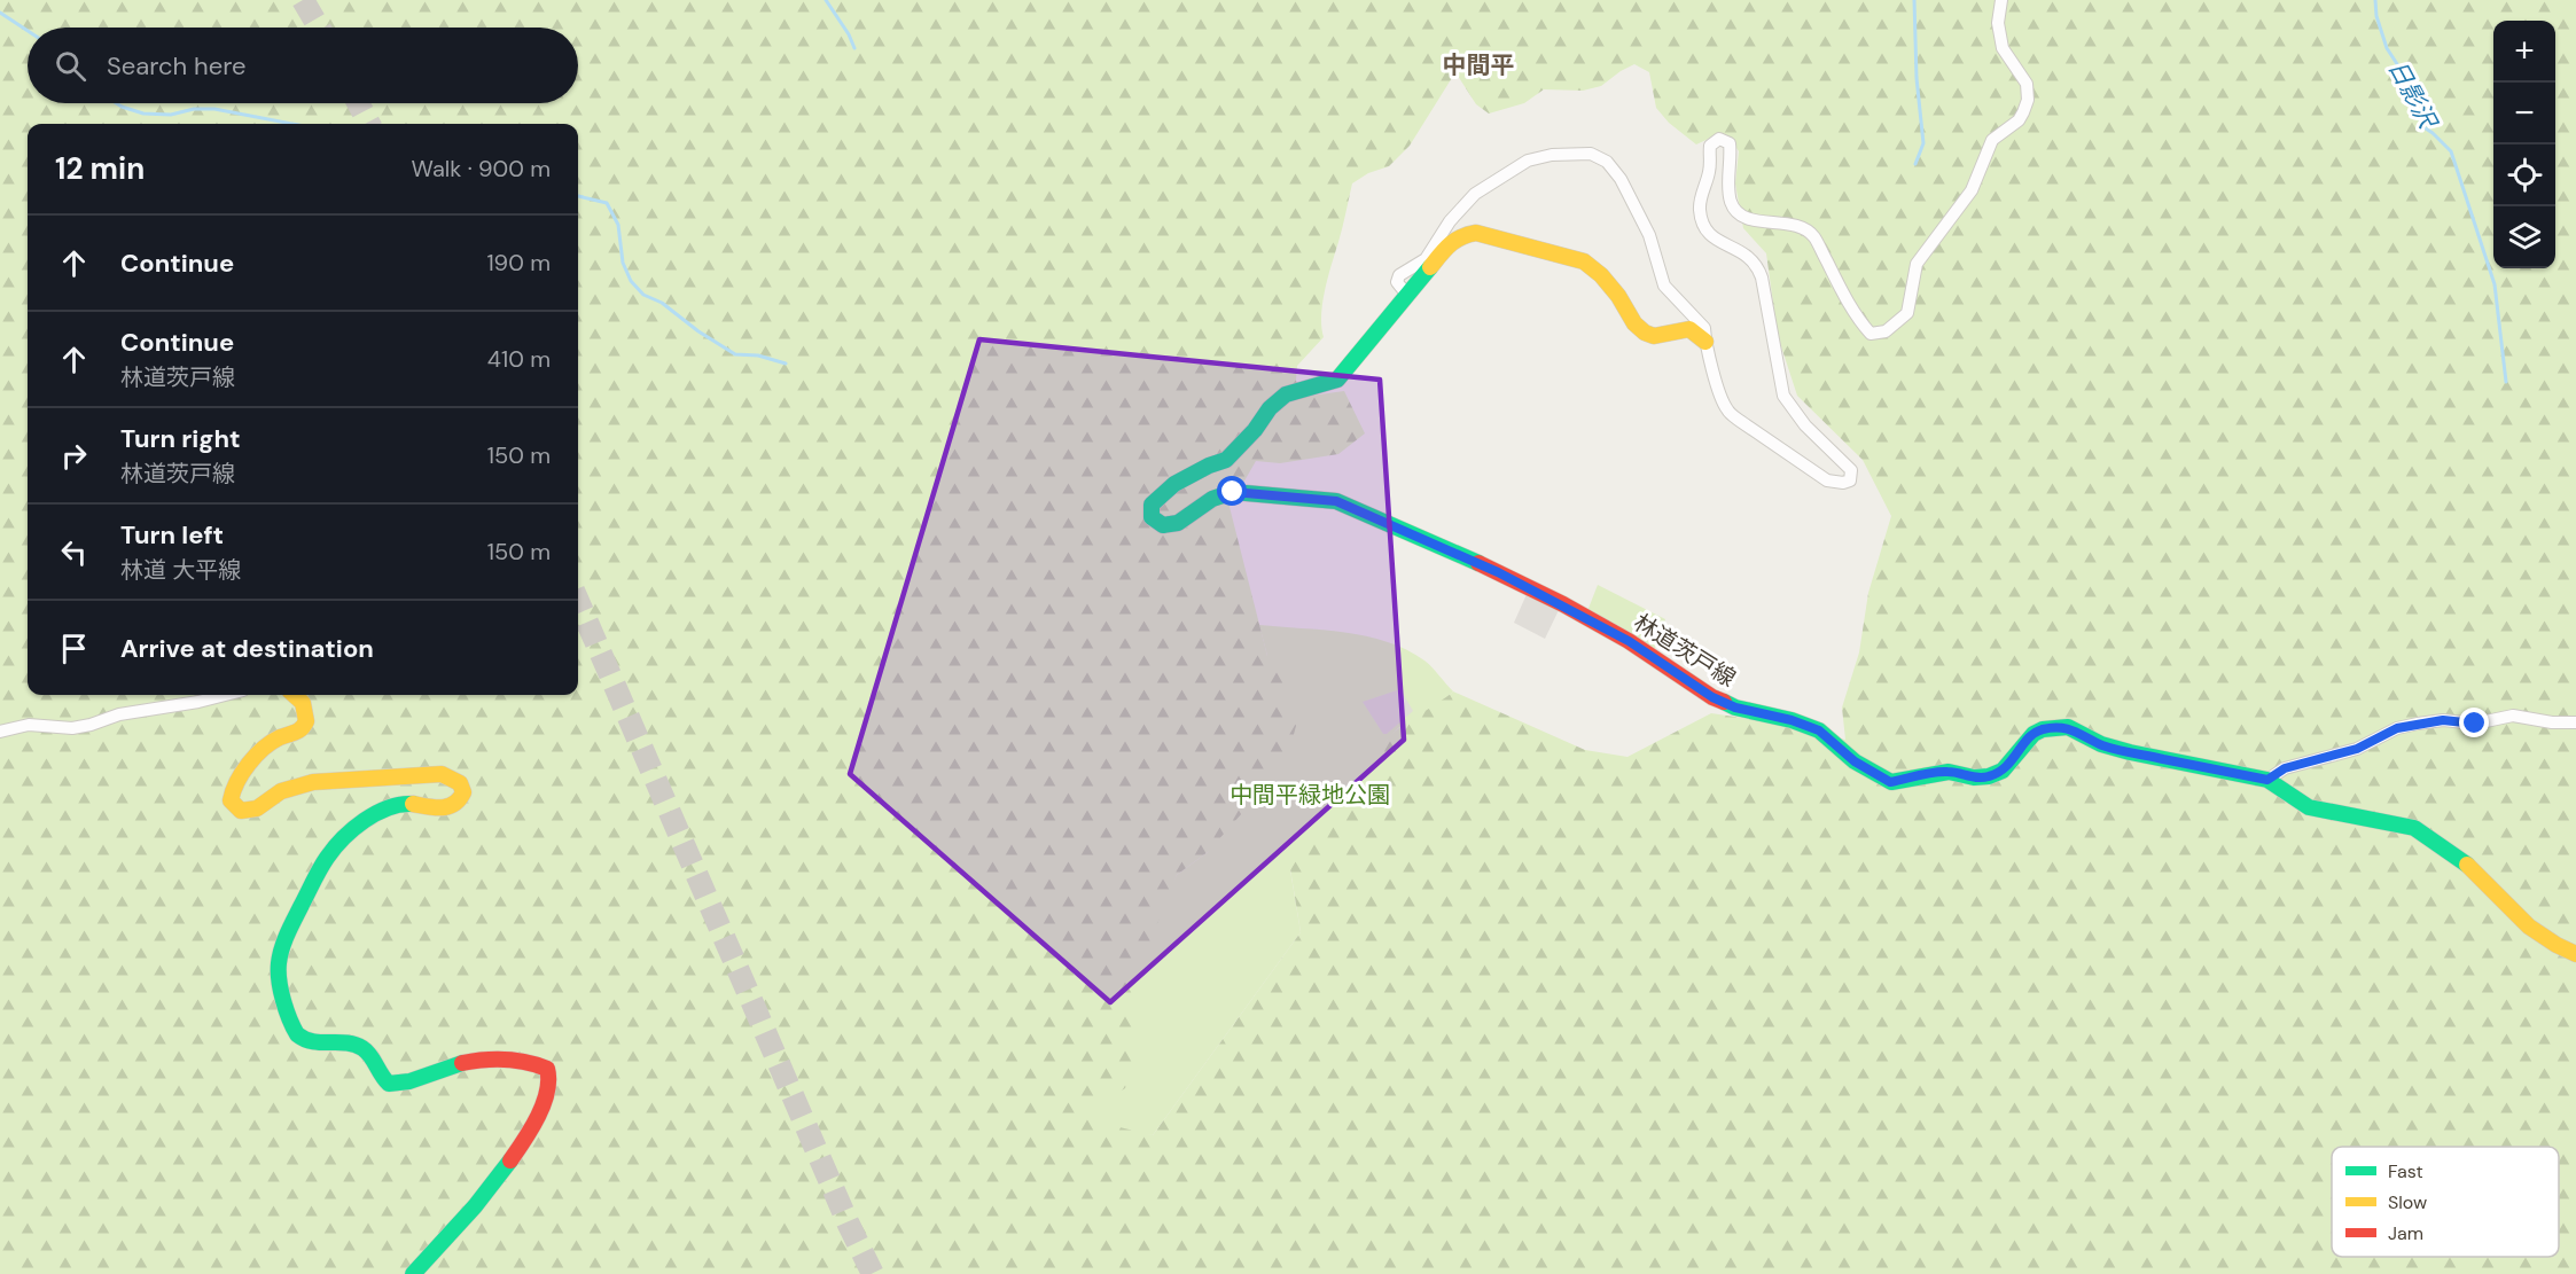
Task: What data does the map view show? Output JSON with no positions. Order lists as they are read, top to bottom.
{
  "streets": {
    "street": ["林道茨戸線"]
  },
  "districts": ["中間平"],
  "water": ["日影沢"],
  "parks": ["中間平緑地公園"],
  "legend": ["Fast", "Slow", "Jam"],
  "page": {
    "map_buttons": ["+", "−"],
    "search": "Search here",
    "heading": ["12 min", "Walk · 900 m"],
    "list": [
      ["Continue", "190 m"],
      ["Continue", "林道茨戸線", "410 m"],
      ["Turn right", "林道茨戸線", "150 m"],
      ["Turn left", "林道 大平線", "150 m"],
      "Arrive at destination"
    ]
  }
}
